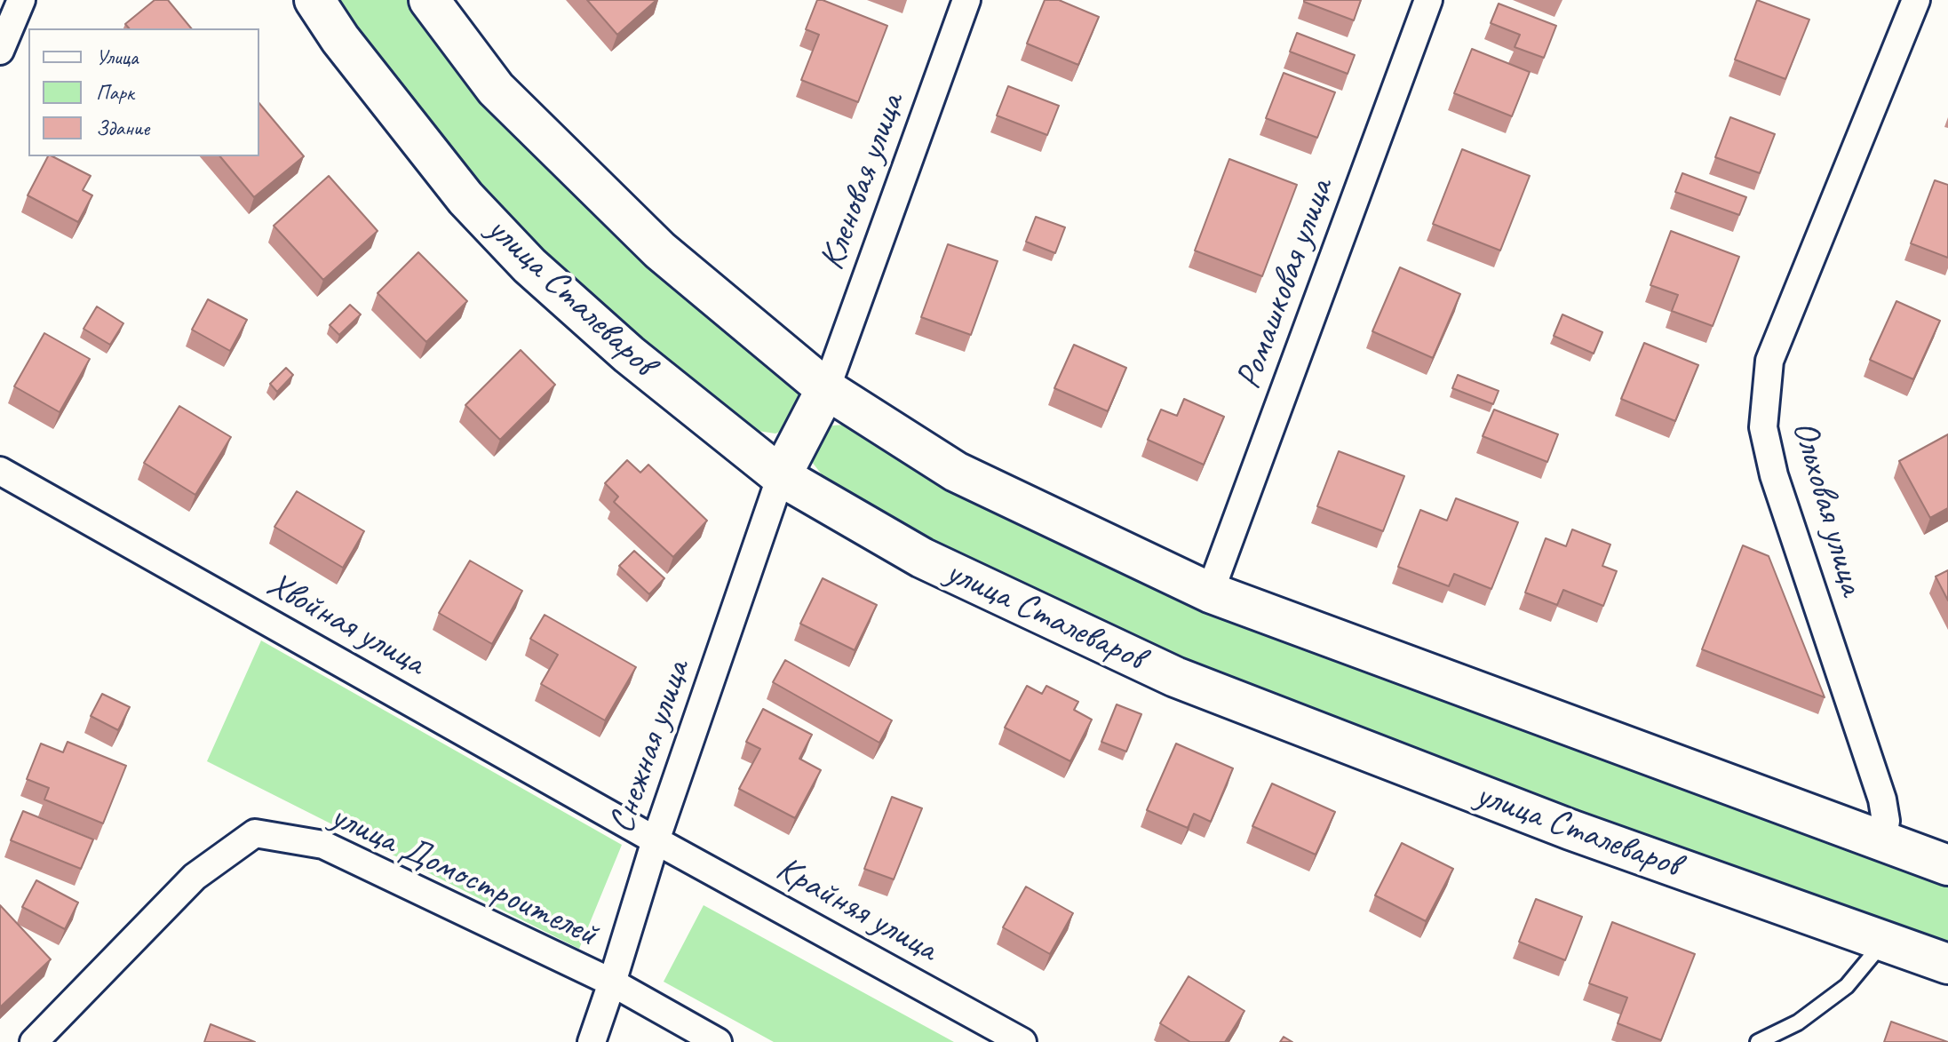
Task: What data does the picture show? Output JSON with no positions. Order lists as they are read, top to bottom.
{
  "streets": {
    "main road": ["улица Сталеваров"],
    "street": [
      "Кленовая улица",
      "Ромашковая улица",
      "Ольховая улица",
      "Хвойная улица",
      "Снежная улица",
      "улица Домостроителей",
      "Крайняя улица"
    ]
  },
  "crossings": [
    ["улица Сталеваров", "Снежная улица"],
    ["Хвойная улица", "Снежная улица"],
    ["Хвойная улица", "Крайняя улица"],
    ["Снежная улица", "улица Домостроителей"],
    ["Снежная улица", "Крайняя улица"]
  ],
  "legend": ["Улица", "Парк", "Здание"]
}
